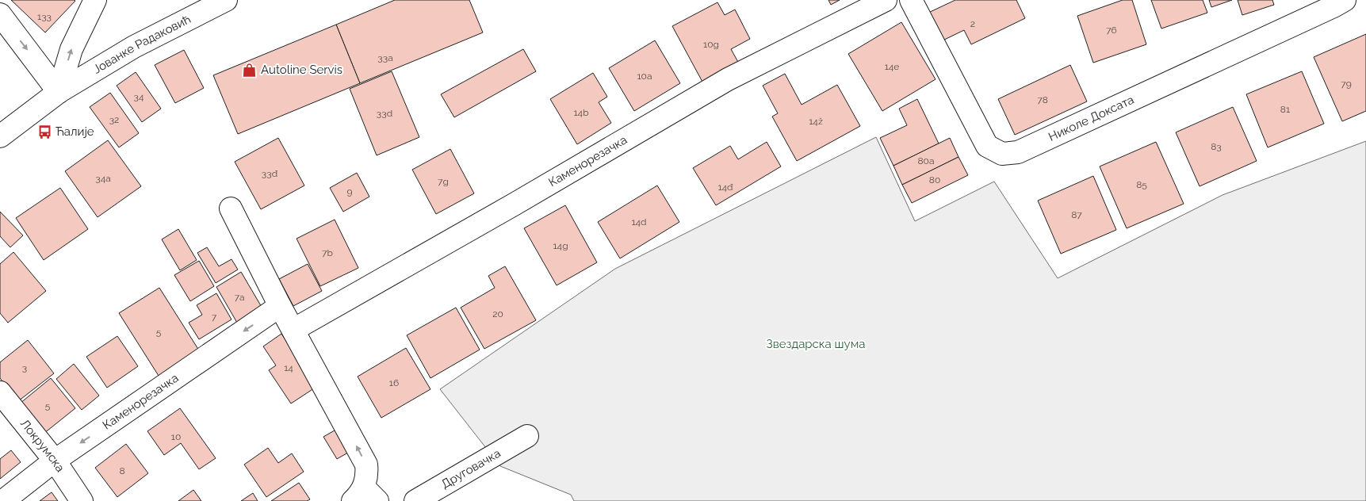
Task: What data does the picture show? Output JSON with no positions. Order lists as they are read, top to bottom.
{
  "streets": {
    "street": [
      "Јованке Радаковић",
      "Николе Доксата",
      "Каменорезачка",
      "Локрумска",
      "Друговачка"
    ]
  },
  "crossings": [
    ["Каменорезачка", "Локрумска"]
  ],
  "parks": ["Звездарска шума"],
  "places": {
    "shop": ["Autoline Servis"],
    "bus stop": ["Ћалије"]
  },
  "house_numbers": [
    "133",
    "2",
    "76",
    "10g",
    "33a",
    "14e",
    "10a",
    "79",
    "34",
    "78",
    "81",
    "14b",
    "33d",
    "32",
    "14ž",
    "83",
    "80a",
    "33đ",
    "34a",
    "80",
    "7g",
    "85",
    "14đ",
    "9",
    "87",
    "14d",
    "14g",
    "7b",
    "7a",
    "20",
    "7",
    "5",
    "3",
    "14",
    "16",
    "5",
    "10",
    "8"
  ]
}
